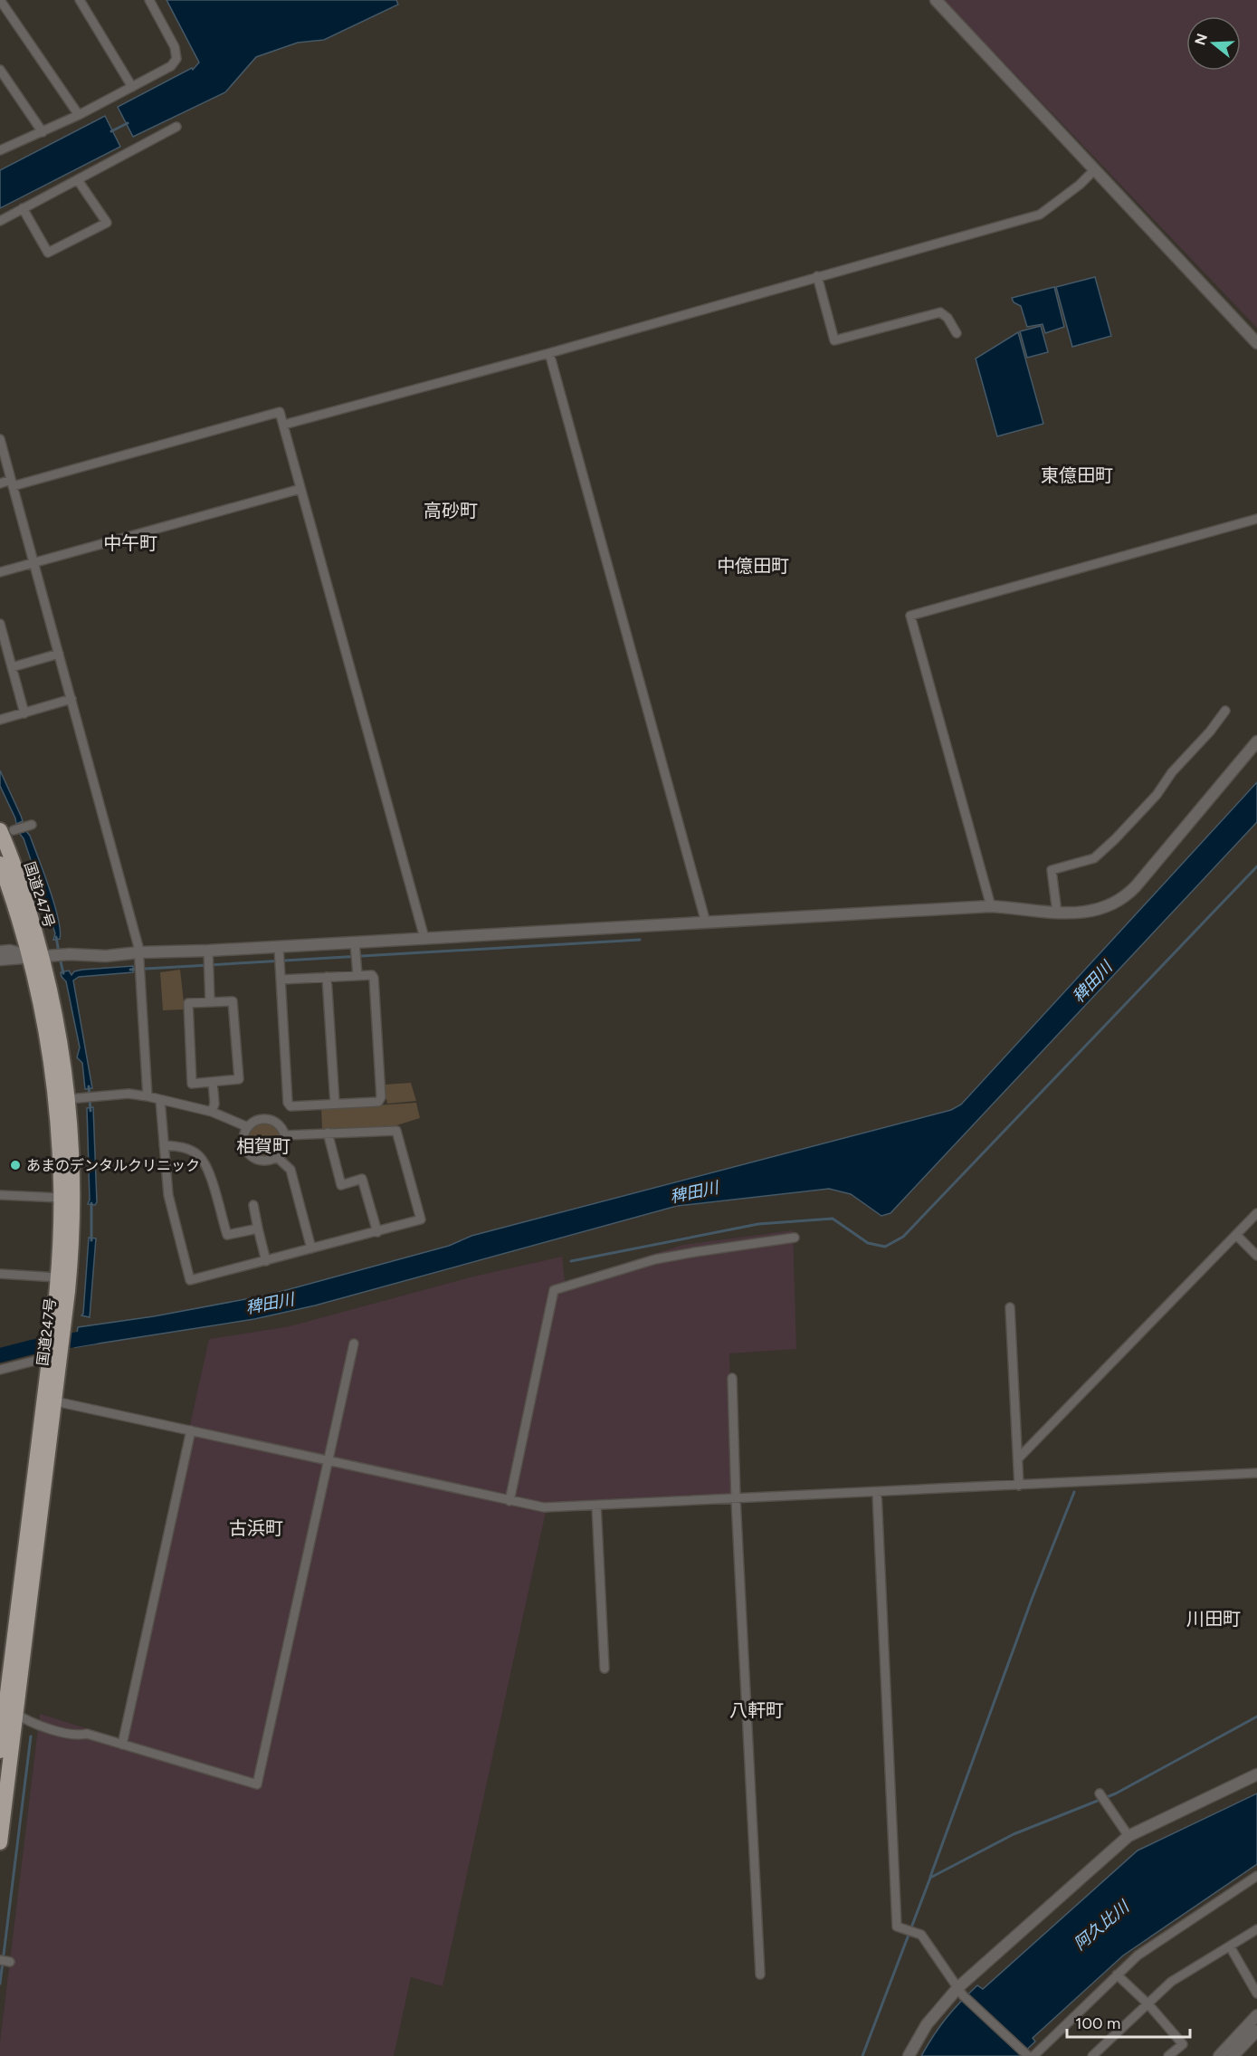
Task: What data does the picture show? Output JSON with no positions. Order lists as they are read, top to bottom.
{
  "streets": {
    "highway": ["国道247号"]
  },
  "districts": [
    "東億田町",
    "高砂町",
    "中午町",
    "中億田町",
    "相賀町",
    "古浜町",
    "川田町",
    "八軒町"
  ],
  "water": ["稗田川", "阿久比川"],
  "places": ["あまのデンタルクリニック"],
  "scale_bar": "100 m",
  "north": "left"
}
